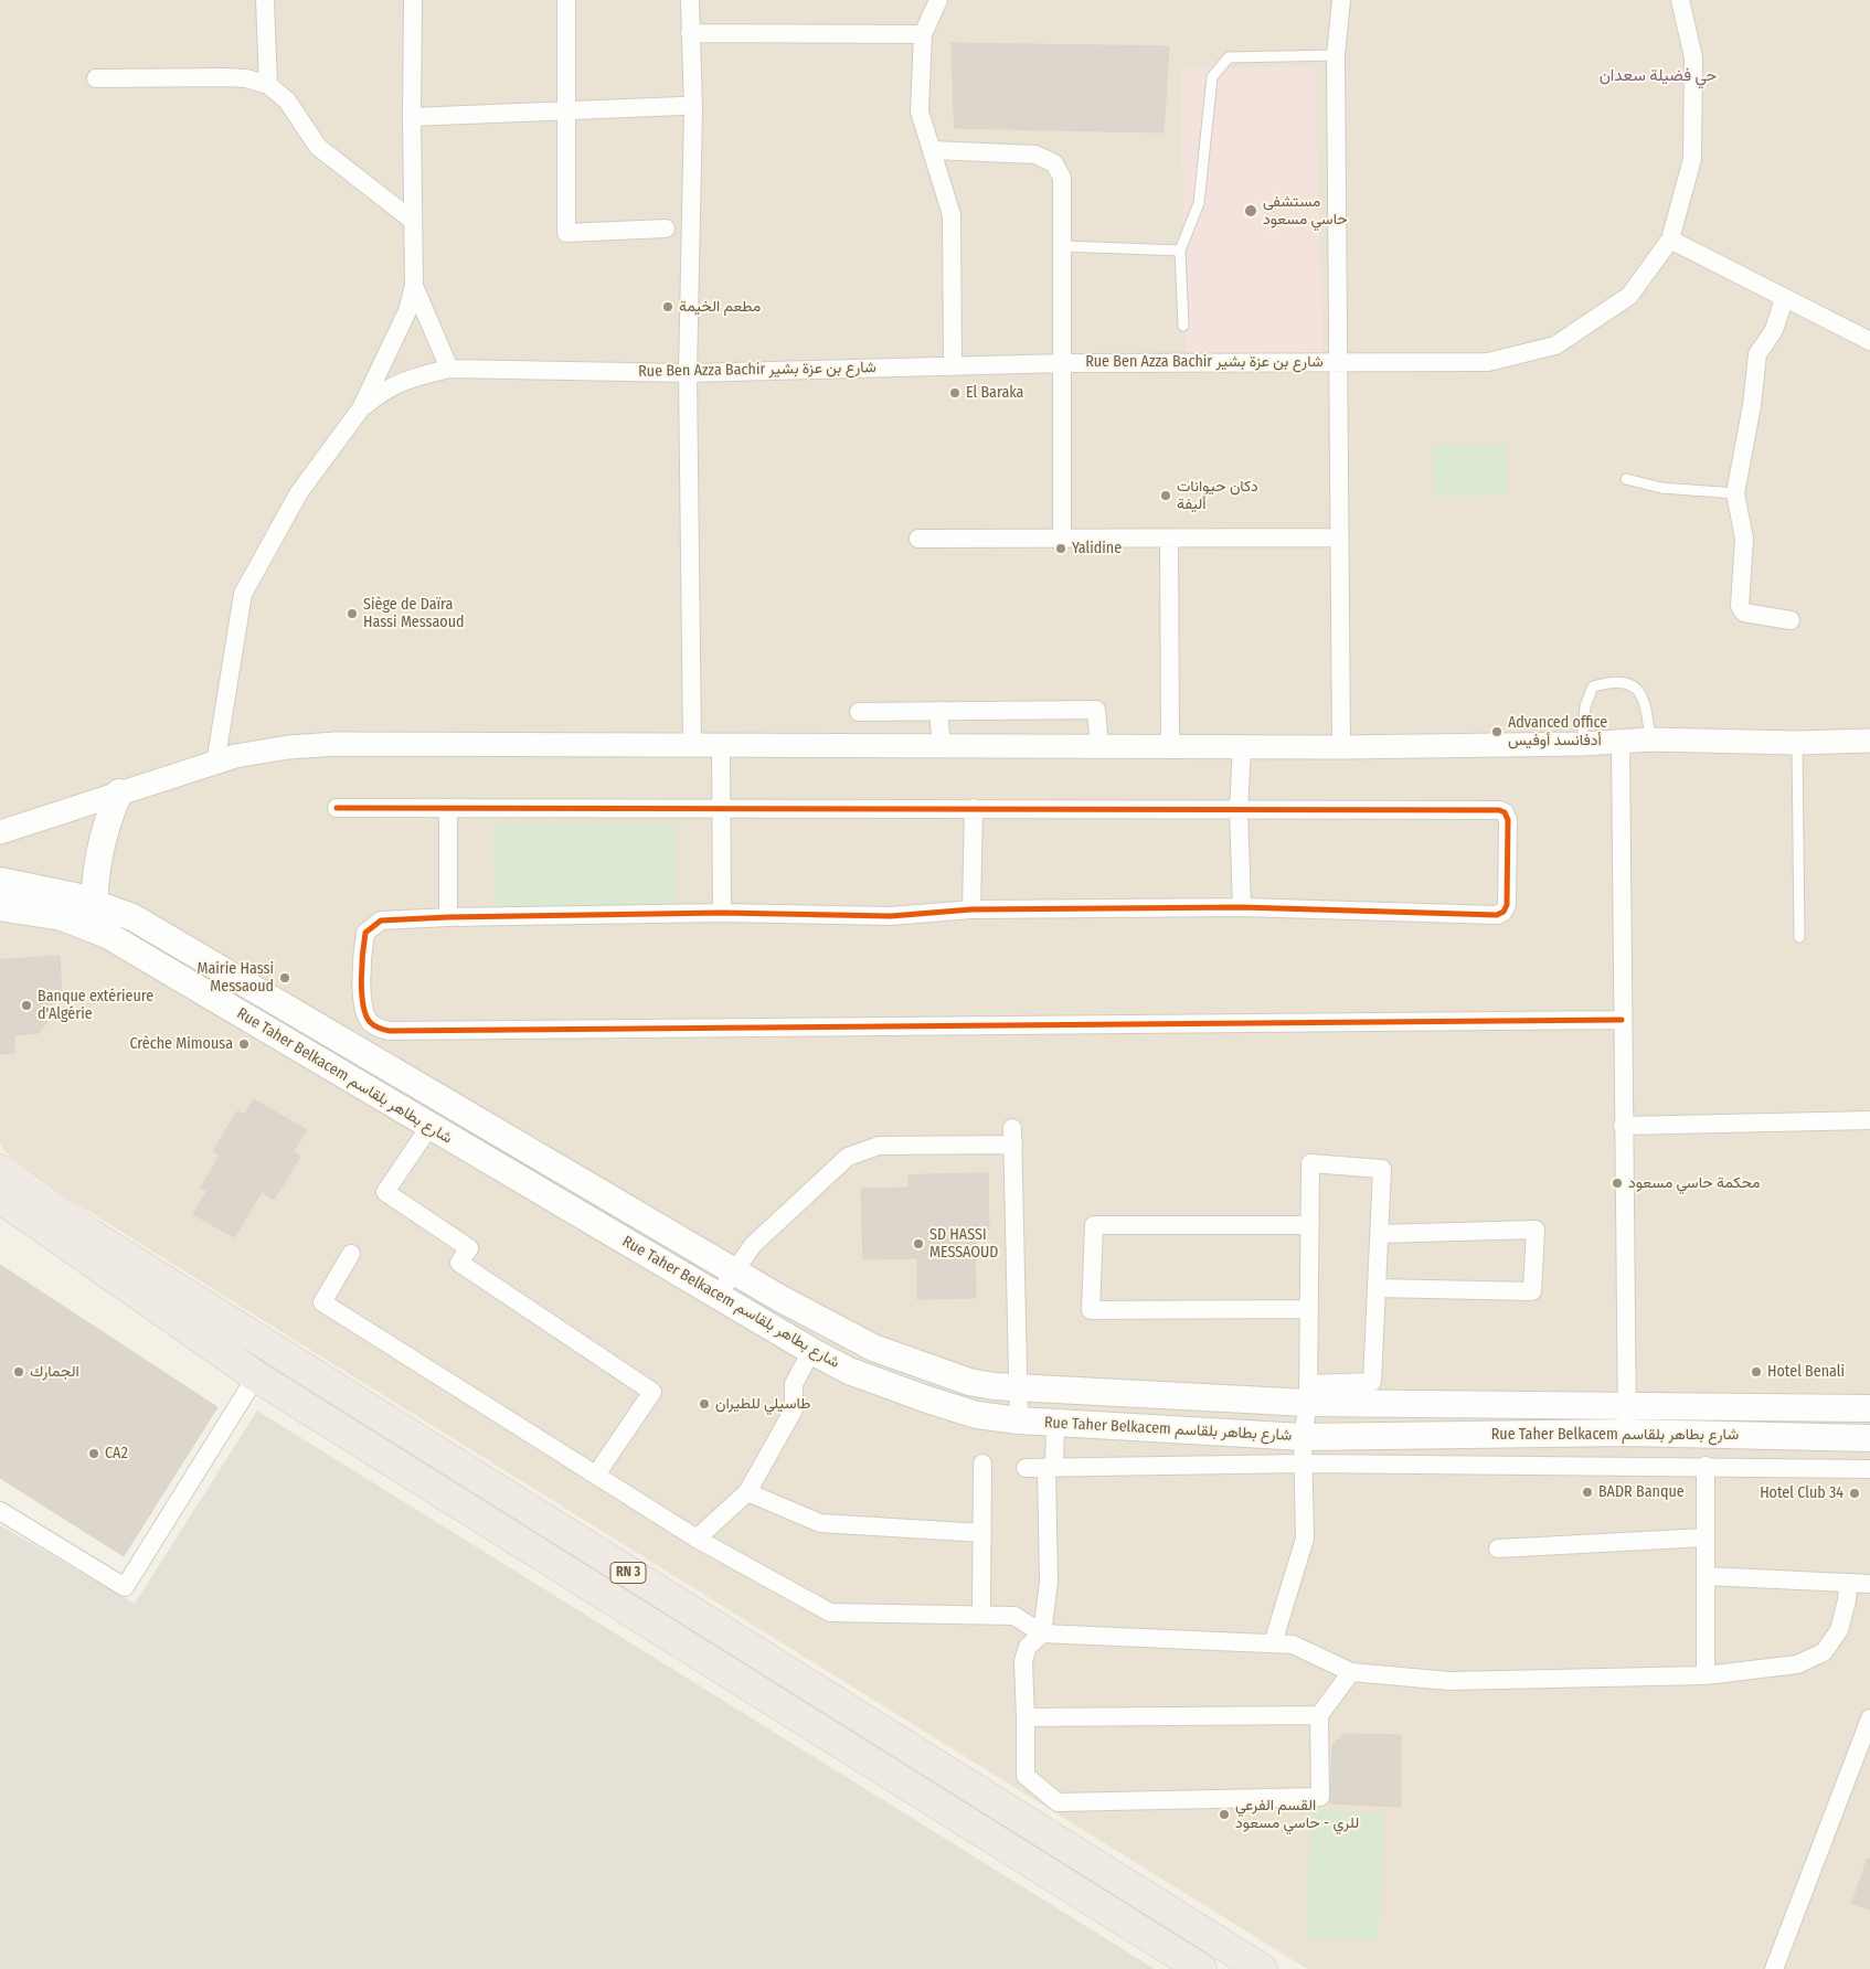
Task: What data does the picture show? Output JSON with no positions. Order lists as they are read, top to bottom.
{
  "streets": {
    "highway": ["RN 3"],
    "main road": ["Rue Taher Belkacem شارع بطاهر بلقاسم"],
    "street": ["Rue Ben Azza Bachir شارع بن عزة بشير"]
  },
  "districts": ["حي فضيلة سعدان"],
  "places": [
    "مستشفى حاسي مسعود",
    "مطعم الخيمة",
    "El Baraka",
    "دكان حيوانات أليفة",
    "Yalidine",
    "Siège de Daïra Hassi Messaoud",
    "Advanced office أدفانسد أوفيس",
    "Mairie Hassi Messaoud",
    "Banque extérieure d'Algérie",
    "Crèche Mimousa",
    "محكمة حاسي مسعود",
    "SD HASSI MESSAOUD",
    "الجمارك",
    "Hotel Benali",
    "طاسيلي للطيران",
    "CA2",
    "BADR Banque",
    "Hotel Club 34",
    "القسم الفرعي للري - حاسي مسعود"
  ]
}
